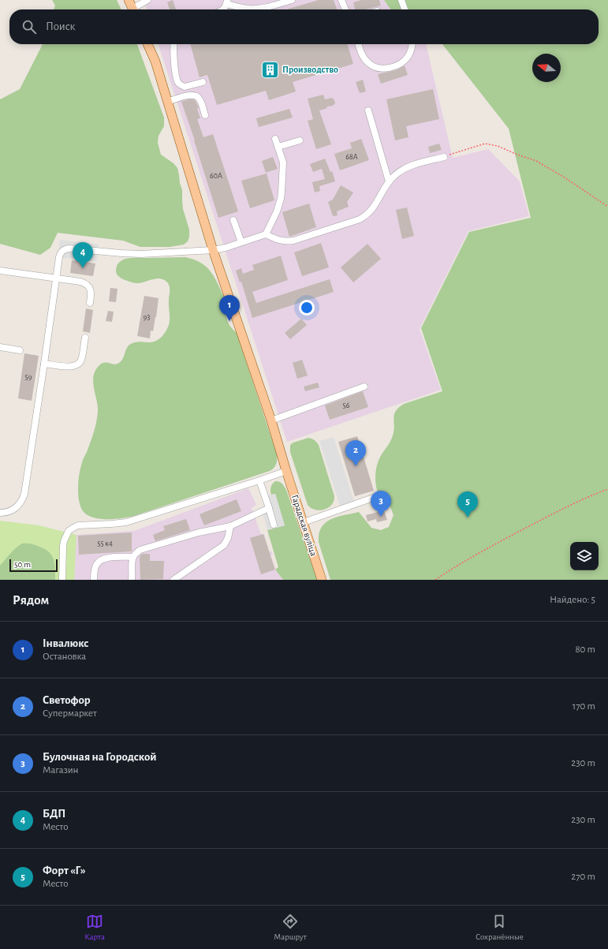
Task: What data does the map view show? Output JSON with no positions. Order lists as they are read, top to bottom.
{
  "streets": {
    "main road": ["Гарадская вуліца"]
  },
  "places": {
    "building": ["Производство"]
  },
  "house_numbers": [
    "68А",
    "60А",
    "93",
    "59",
    "56",
    "55 к4"
  ],
  "scale_bar": "50 m",
  "north": "left",
  "page": {
    "search": "Поиск",
    "pins": [
      "4",
      "1",
      "2",
      "3",
      "5"
    ],
    "scale": "50 m",
    "heading": ["Рядом", "Найдено: 5"],
    "list": [
      {
        "mark": "1",
        "name": "Інвалюкс",
        "note": "Остановка",
        "value": "80 m"
      },
      {
        "mark": "2",
        "name": "Светофор",
        "note": "Супермаркет",
        "value": "170 m"
      },
      {
        "mark": "3",
        "name": "Булочная на Городской",
        "note": "Магазин",
        "value": "230 m"
      },
      {
        "mark": "4",
        "name": "БДП",
        "note": "Место",
        "value": "230 m"
      },
      {
        "mark": "5",
        "name": "Форт «Г»",
        "note": "Место",
        "value": "270 m"
      }
    ],
    "nav": ["Карта", "Маршрут", "Сохранённые"]
  }
}
